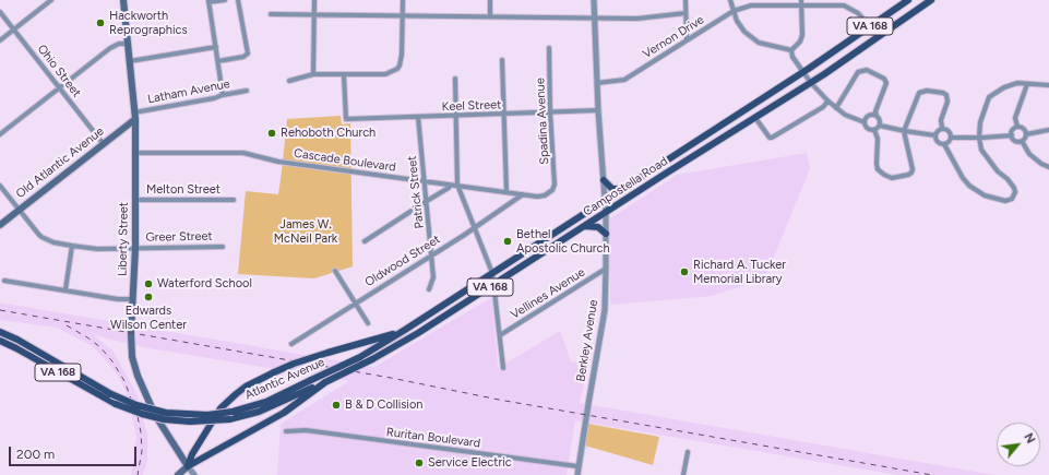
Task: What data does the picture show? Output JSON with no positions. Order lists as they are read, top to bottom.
{
  "streets": {
    "main road": [
      "VA 168",
      "Old Atlantic Avenue",
      "Campostella Road",
      "Liberty Street",
      "Atlantic Avenue"
    ],
    "street": [
      "Vernon Drive",
      "Ohio Street",
      "Latham Avenue",
      "Keel Street",
      "Spadina Avenue",
      "Cascade Boulevard",
      "Melton Street",
      "Patrick Street",
      "Greer Street",
      "Oldwood Street",
      "Vellines Avenue",
      "Berkley Avenue",
      "Ruritan Boulevard"
    ]
  },
  "crossings": [
    ["Vernon Drive", "Campostella Road"],
    ["Vernon Drive", "Berkley Avenue"],
    ["Ohio Street", "Old Atlantic Avenue"],
    ["Latham Avenue", "Old Atlantic Avenue"],
    ["Latham Avenue", "Liberty Street"],
    ["Keel Street", "Spadina Avenue"],
    ["Keel Street", "Patrick Street"],
    ["Keel Street", "Berkley Avenue"],
    ["Spadina Avenue", "Cascade Boulevard"],
    ["Cascade Boulevard", "Patrick Street"],
    ["Cascade Boulevard", "Liberty Street"],
    ["Cascade Boulevard", "Oldwood Street"],
    ["Old Atlantic Avenue", "Greer Street"],
    ["Old Atlantic Avenue", "Liberty Street"],
    ["Campostella Road", "Berkley Avenue"],
    ["Campostella Road", "Atlantic Avenue"],
    ["Melton Street", "Liberty Street"],
    ["Patrick Street", "Oldwood Street"],
    ["Greer Street", "Liberty Street"],
    ["Vellines Avenue", "Berkley Avenue"],
    ["Berkley Avenue", "Ruritan Boulevard"]
  ],
  "parks": ["James W. McNeil Park"],
  "places": [
    "Hackworth Reprographics",
    "Rehoboth Church",
    "Bethel Apostolic Church",
    "Richard A. Tucker Memorial Library",
    "Waterford School",
    "Edwards Wilson Center",
    "B & D Collision",
    "Service Electric"
  ],
  "scale_bar": "200 m",
  "north": "top right"
}
